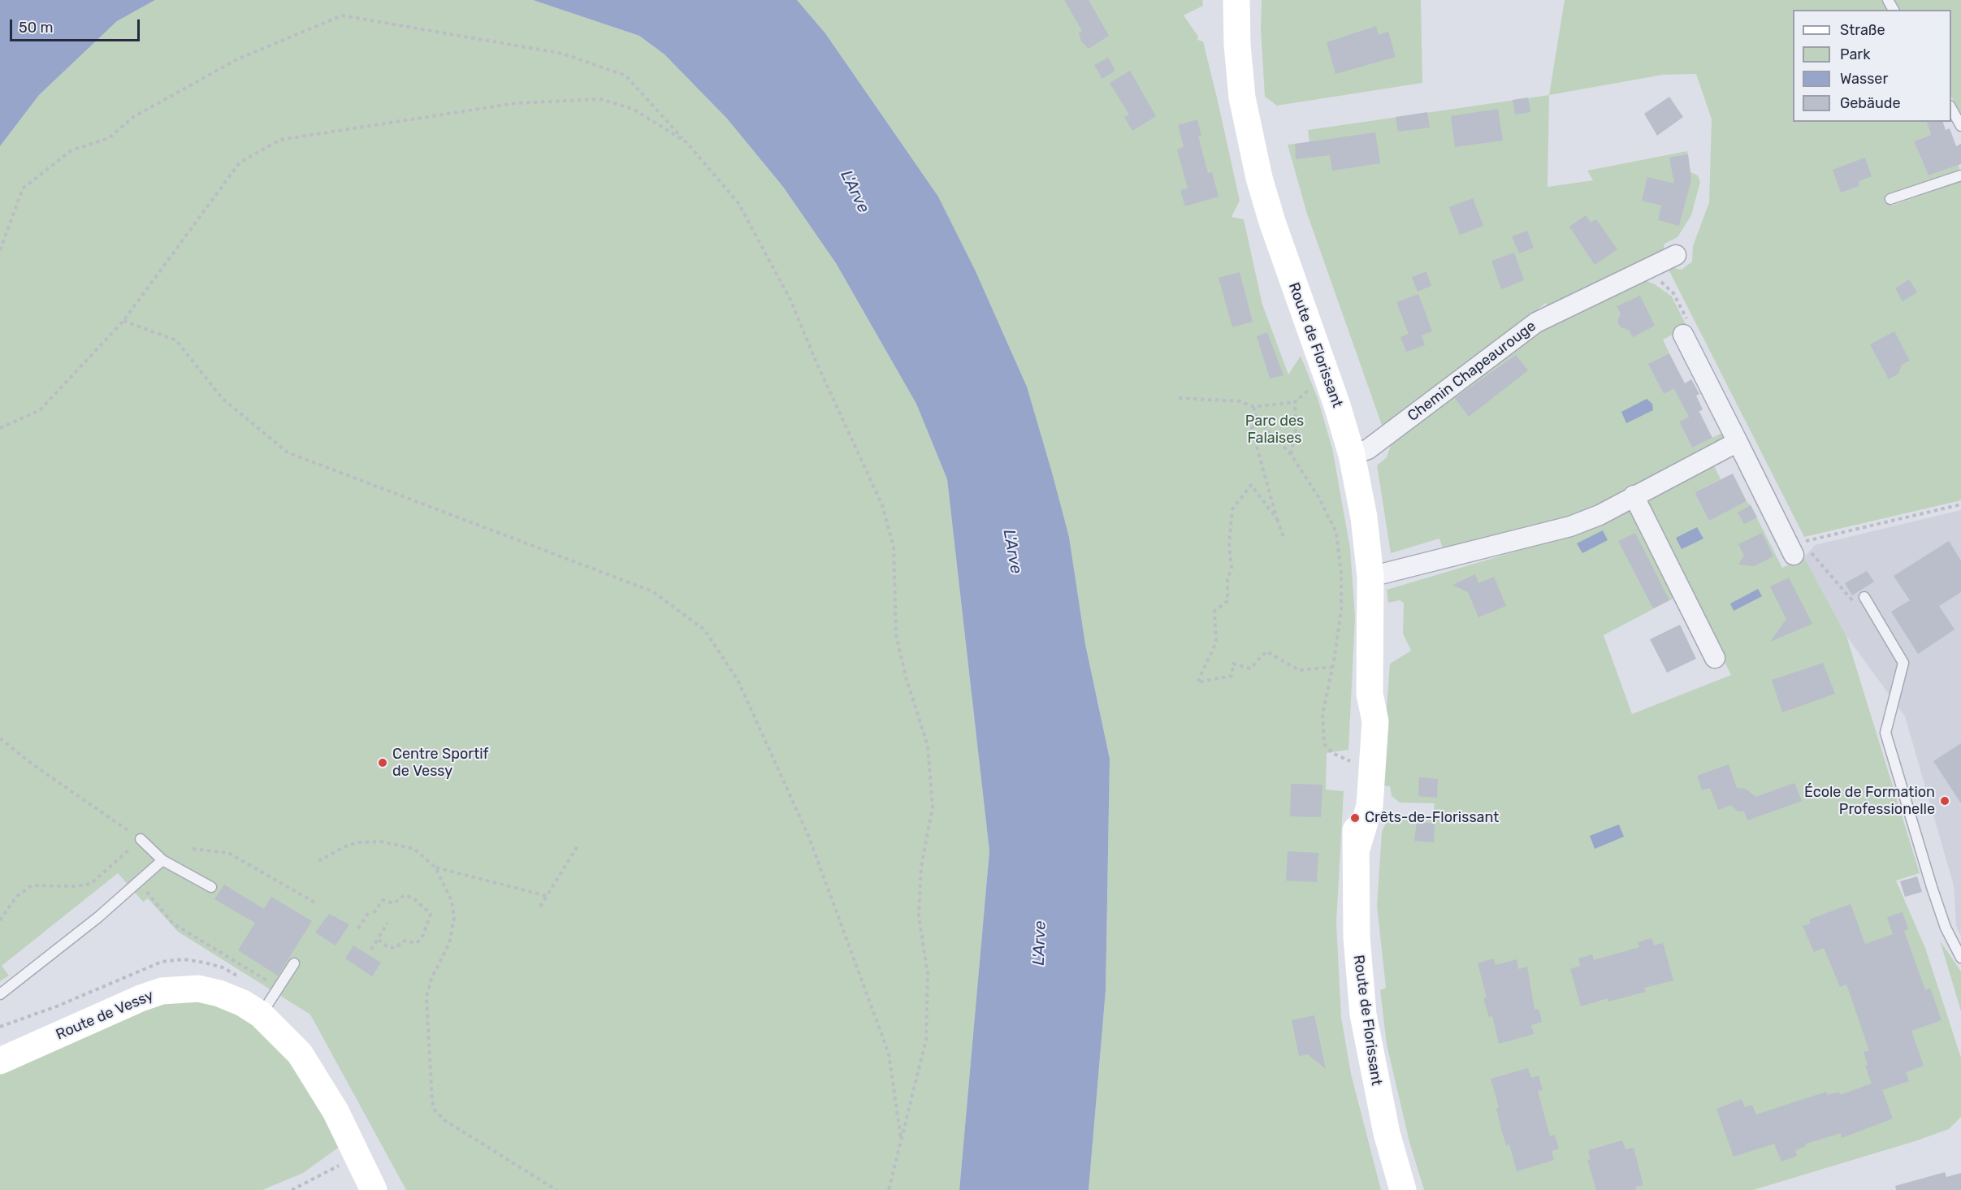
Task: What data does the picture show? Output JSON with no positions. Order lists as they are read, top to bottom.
{
  "streets": {
    "main road": ["Route de Florissant", "Route de Vessy"],
    "street": ["Chemin Chapeaurouge"]
  },
  "crossings": [
    ["Route de Florissant", "Chemin Chapeaurouge"]
  ],
  "water": ["L'Arve"],
  "parks": ["Parc des Falaises"],
  "places": ["Centre Sportif de Vessy", "École de Formation Professionelle", "Crêts-de-Florissant"],
  "legend": [
    "Straße",
    "Park",
    "Wasser",
    "Gebäude"
  ],
  "scale_bar": "50 m"
}
